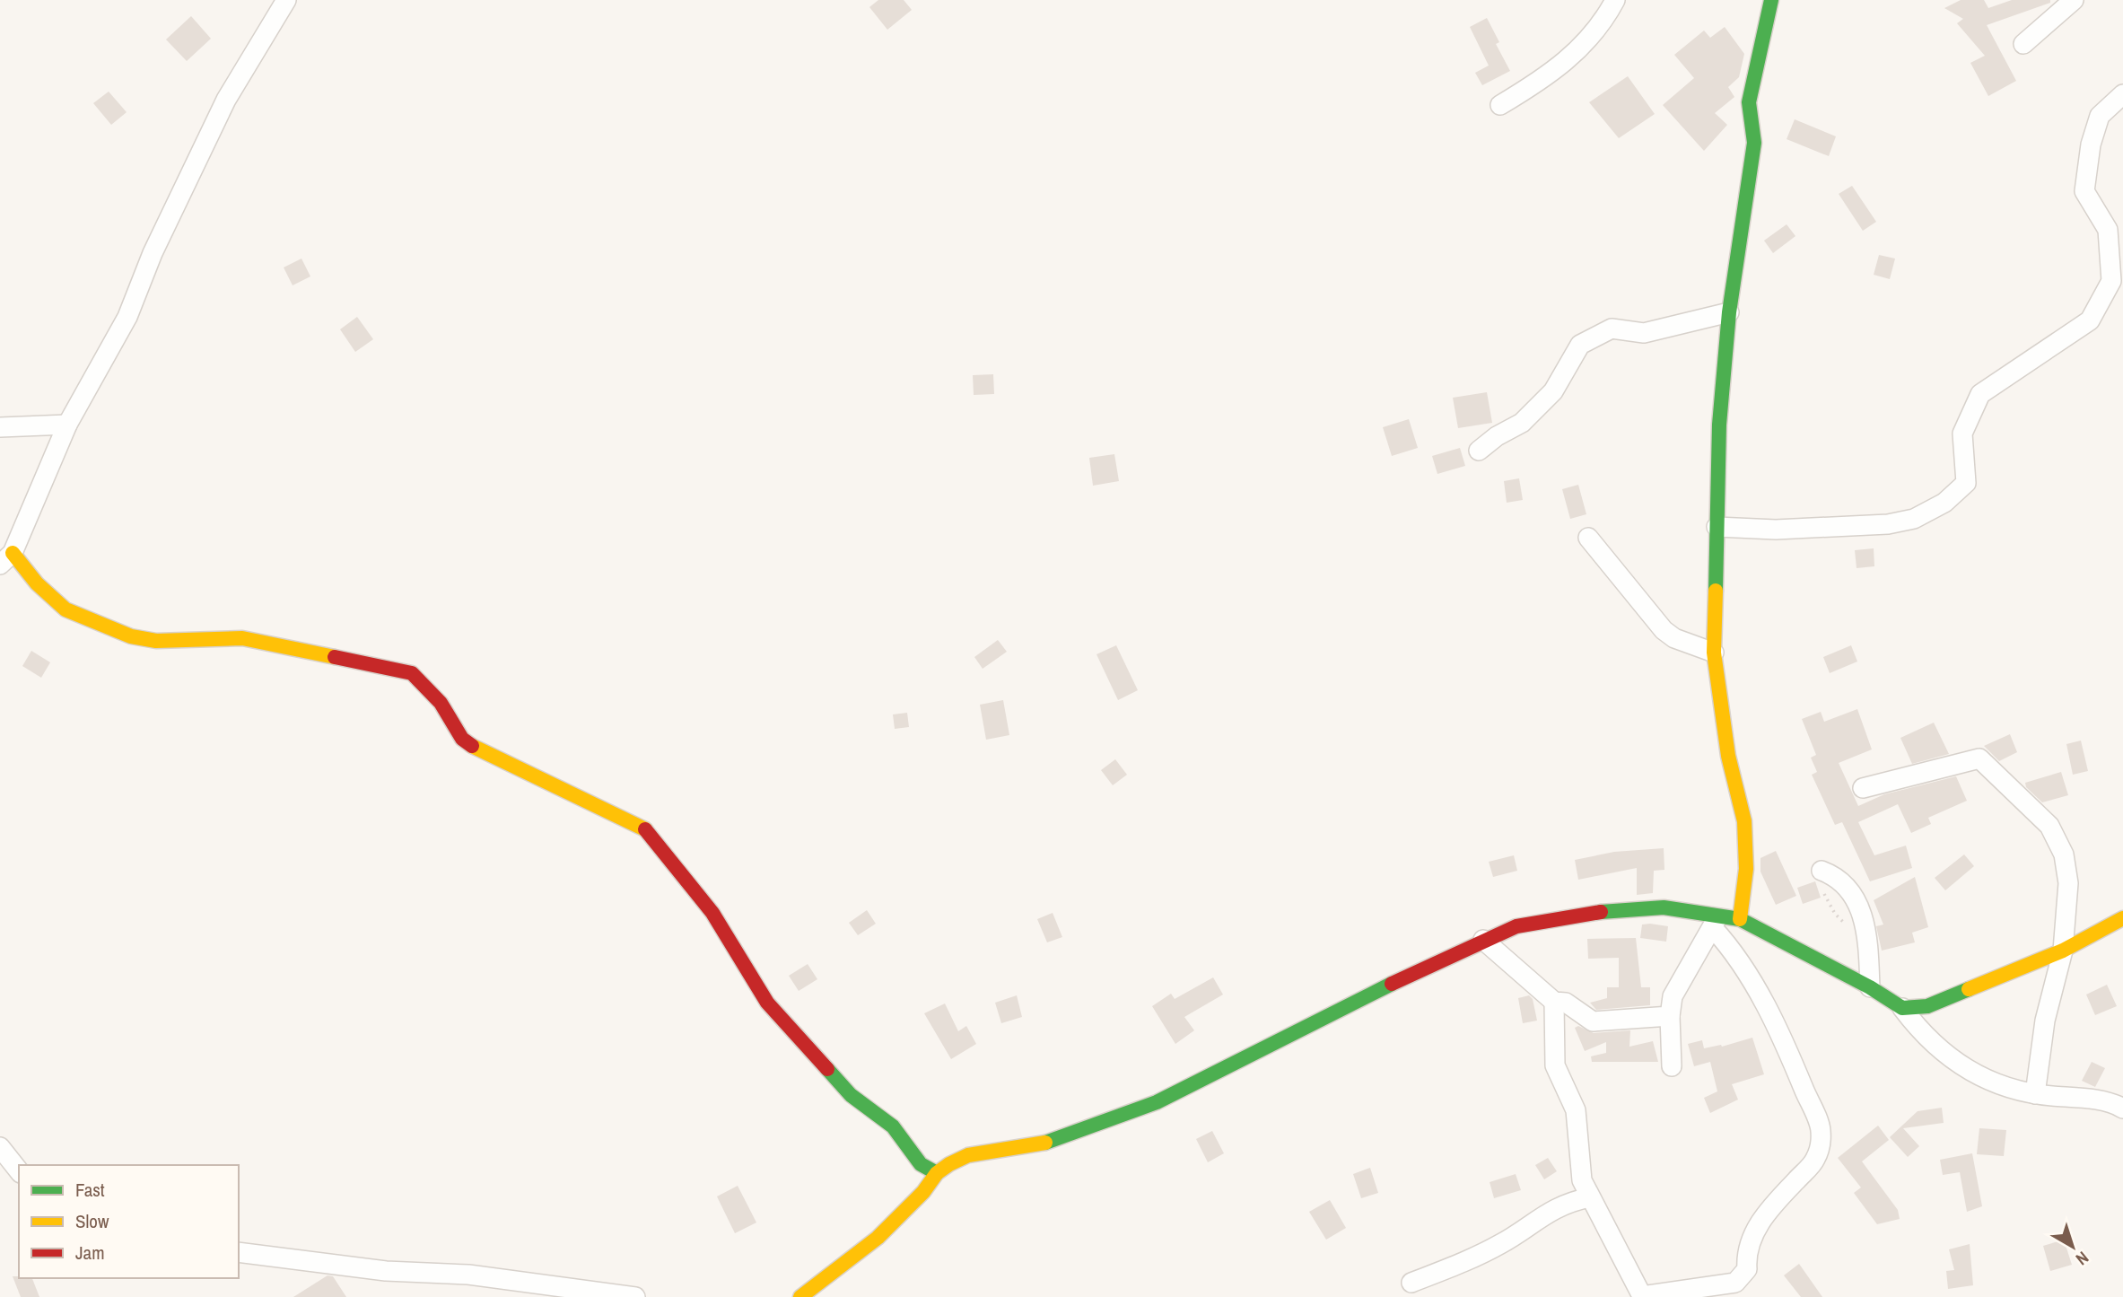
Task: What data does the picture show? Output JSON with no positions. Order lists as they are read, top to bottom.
{
  "legend": ["Fast", "Slow", "Jam"],
  "north": "bottom right"
}
